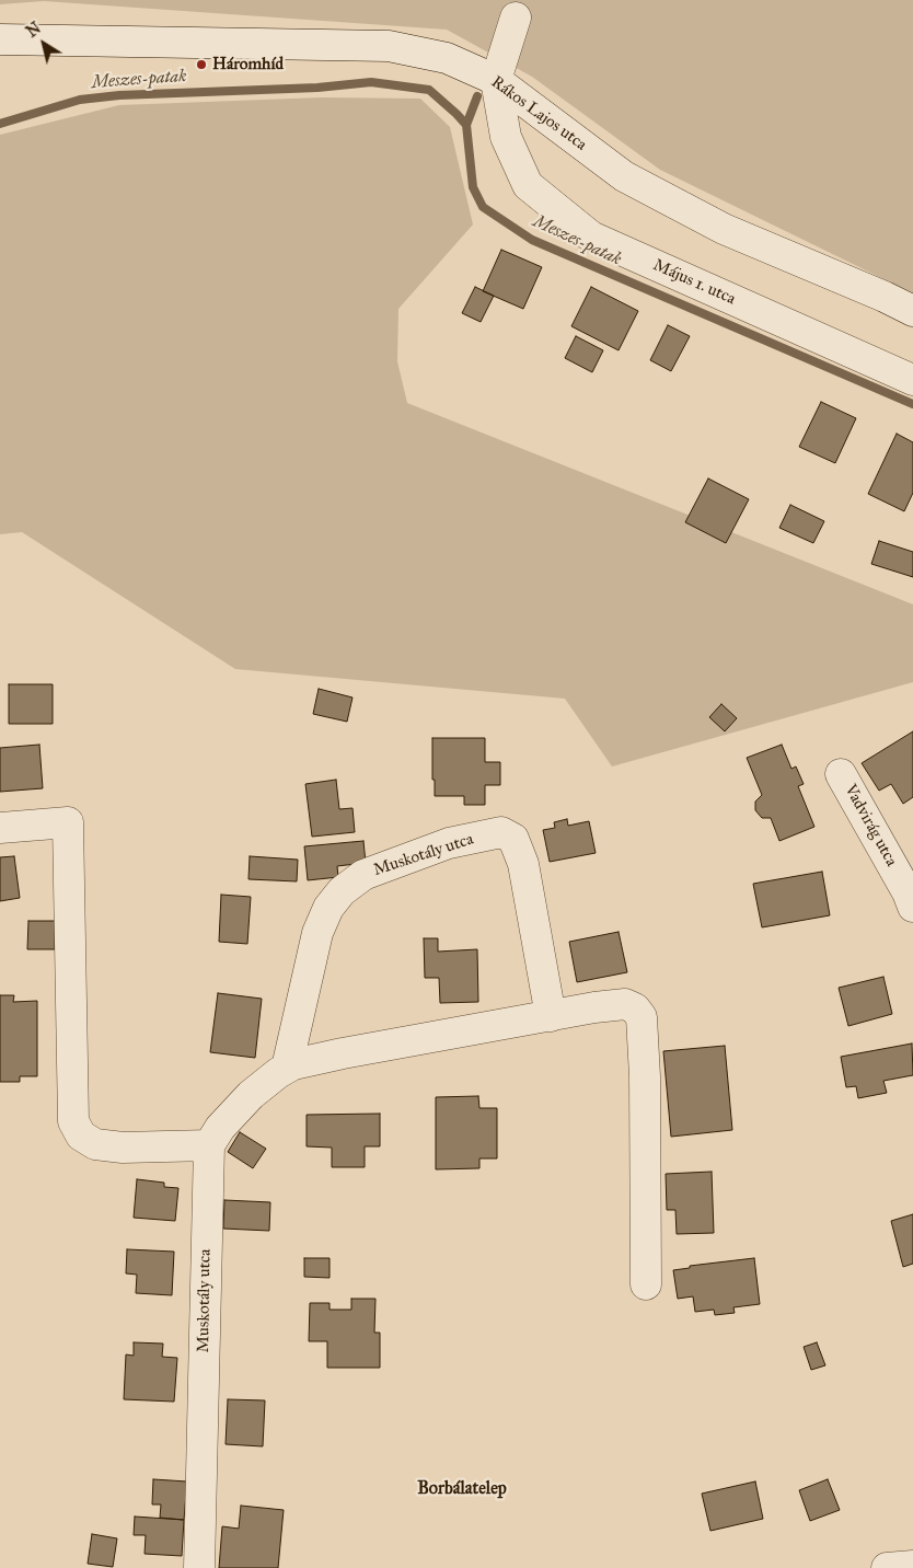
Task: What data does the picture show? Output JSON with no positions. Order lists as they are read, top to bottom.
{
  "streets": {
    "street": [
      "Rákos Lajos utca",
      "Május 1. utca",
      "Vadvirág utca",
      "Muskotály utca"
    ]
  },
  "crossings": [
    ["Rákos Lajos utca", "Május 1. utca"]
  ],
  "districts": ["Borbálatelep"],
  "water": ["Meszes-patak"],
  "places": ["Háromhíd"],
  "north": "top left"
}
